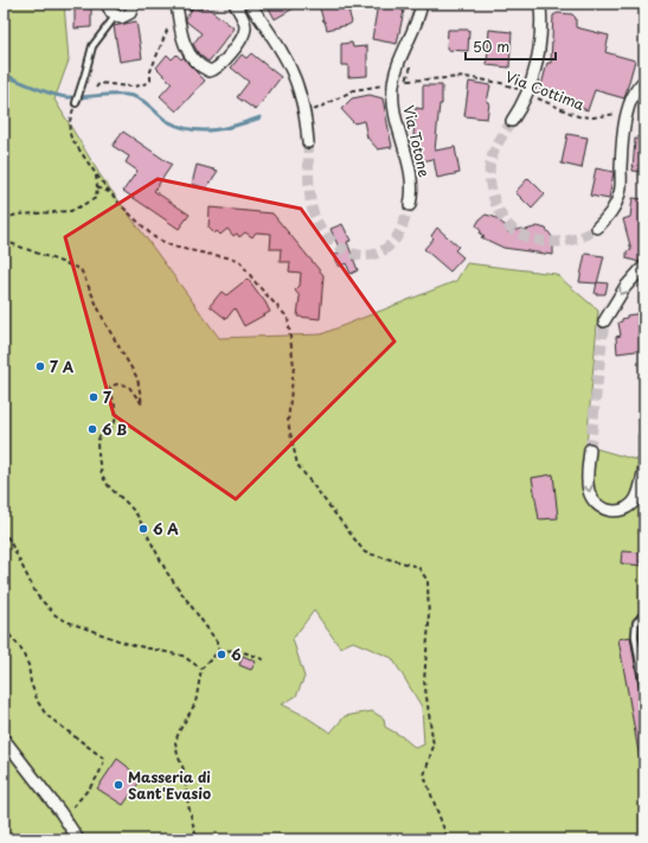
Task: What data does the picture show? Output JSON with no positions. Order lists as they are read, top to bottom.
{
  "streets": {
    "street": ["Via Totone"],
    "path": ["Via Cottima"]
  },
  "places": [
    "7 A",
    "7",
    "6 B",
    "6 A",
    "6",
    "Masseria di Sant'Evasio"
  ],
  "scale_bar": "50 m"
}
